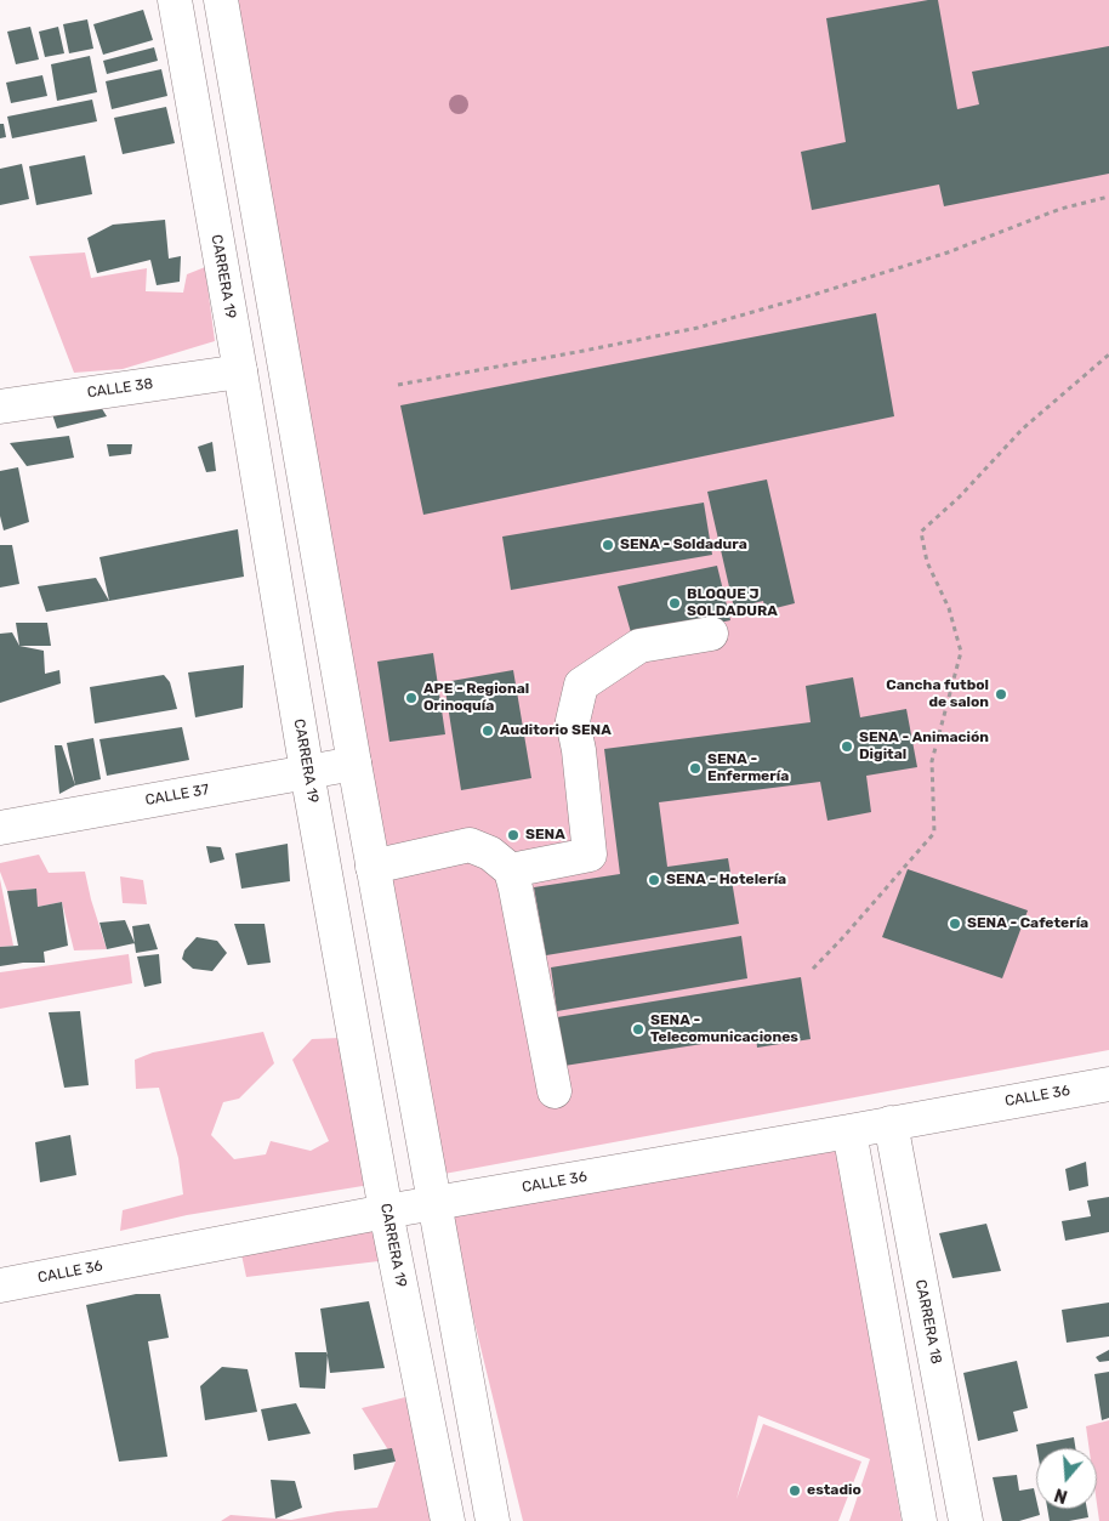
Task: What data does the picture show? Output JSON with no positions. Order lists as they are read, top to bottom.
{
  "streets": {
    "street": [
      "CARRERA 19",
      "CALLE 38",
      "CALLE 37",
      "CALLE 36",
      "CARRERA 18"
    ]
  },
  "crossings": [
    ["CARRERA 19", "CALLE 38"],
    ["CARRERA 19", "CALLE 37"],
    ["CARRERA 19", "CALLE 36"],
    ["CALLE 36", "CARRERA 18"]
  ],
  "places": [
    "SENA - Soldadura",
    "BLOQUE J SOLDADURA",
    "Cancha futbol de salon",
    "APE - Regional Orinoquía",
    "Auditorio SENA",
    "SENA - Animación Digital",
    "SENA - Enfermería",
    "SENA",
    "SENA - Hotelería",
    "SENA - Cafetería",
    "SENA - Telecomunicaciones",
    "estadio"
  ],
  "north": "bottom"
}
